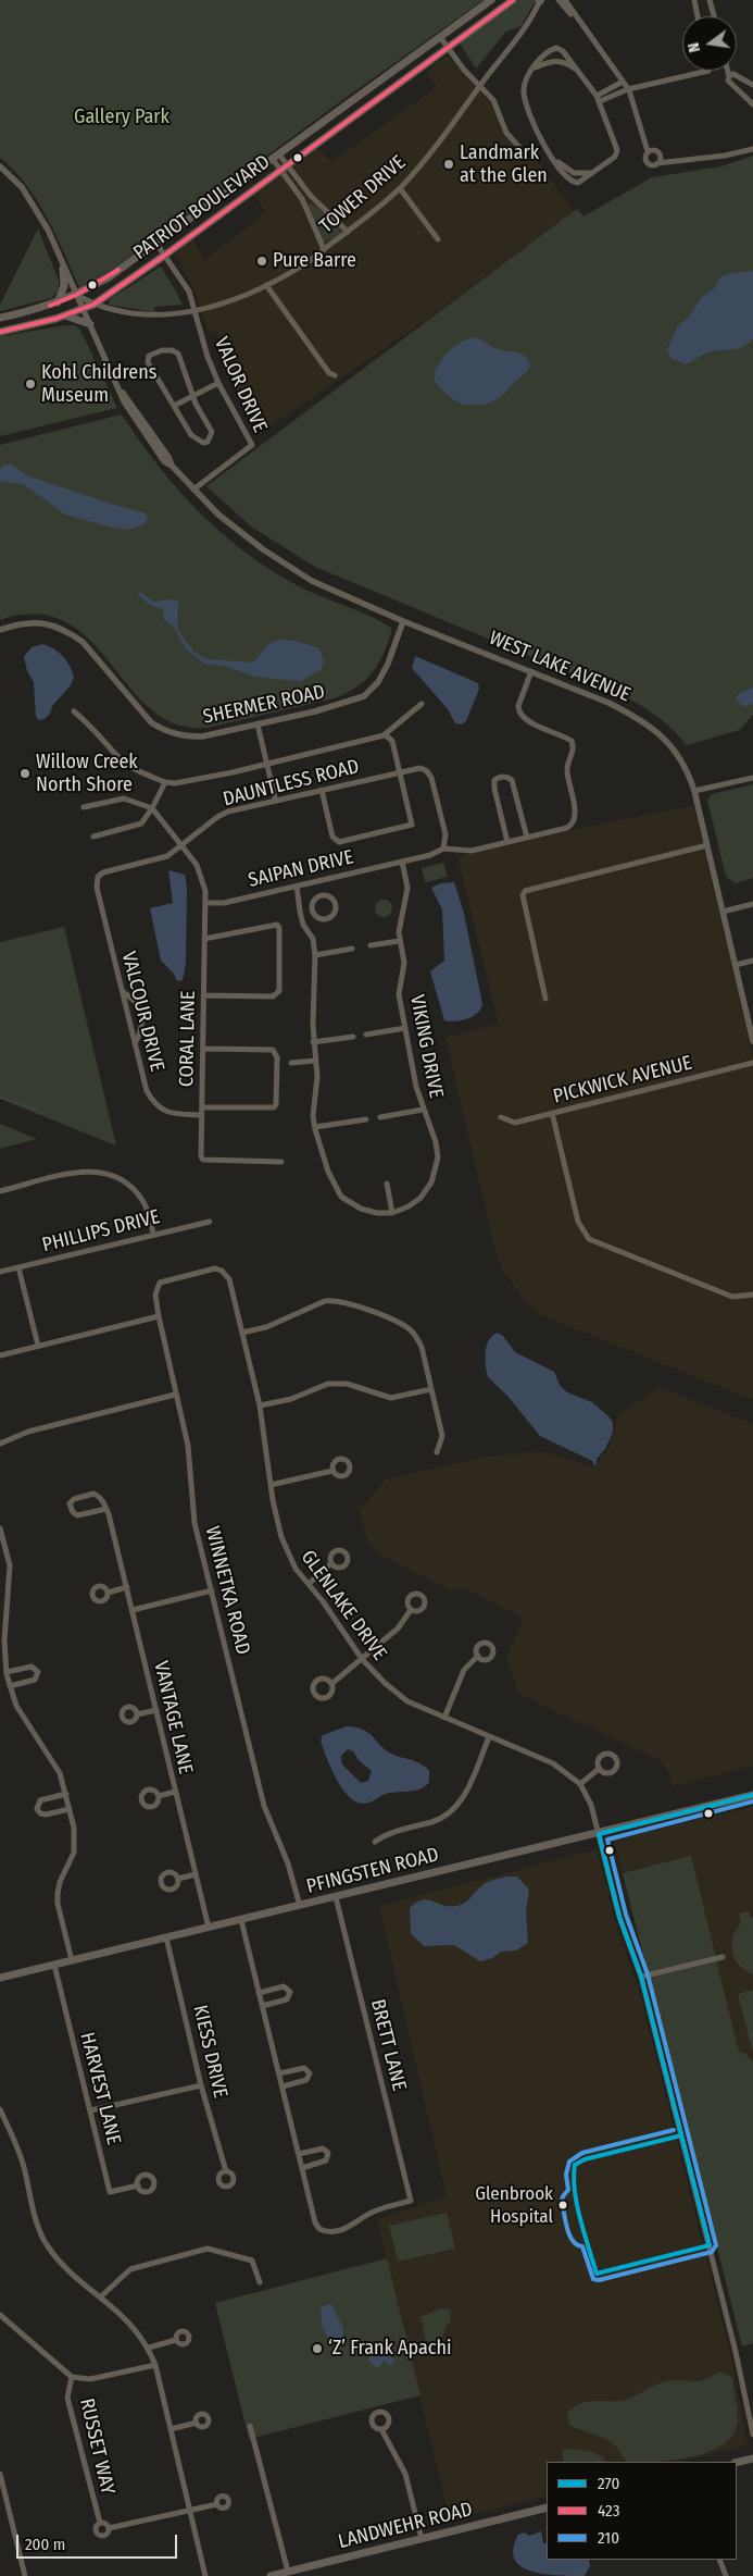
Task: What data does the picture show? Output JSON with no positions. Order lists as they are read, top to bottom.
{
  "streets": {
    "main road": ["PATRIOT BOULEVARD", "PFINGSTEN ROAD", "LANDWEHR ROAD"],
    "street": [
      "TOWER DRIVE",
      "VALOR DRIVE",
      "WEST LAKE AVENUE",
      "SHERMER ROAD",
      "DAUNTLESS ROAD",
      "SAIPAN DRIVE",
      "VALCOUR DRIVE",
      "CORAL LANE",
      "VIKING DRIVE",
      "PICKWICK AVENUE",
      "PHILLIPS DRIVE",
      "WINNETKA ROAD",
      "GLENLAKE DRIVE",
      "VANTAGE LANE",
      "BRETT LANE",
      "KIESS DRIVE",
      "HARVEST LANE",
      "RUSSET WAY"
    ]
  },
  "crossings": [
    ["TOWER DRIVE", "PATRIOT BOULEVARD"],
    ["TOWER DRIVE", "VALOR DRIVE"],
    ["TOWER DRIVE", "WEST LAKE AVENUE"],
    ["PATRIOT BOULEVARD", "VALOR DRIVE"],
    ["PATRIOT BOULEVARD", "WEST LAKE AVENUE"],
    ["VALOR DRIVE", "WEST LAKE AVENUE"],
    ["WEST LAKE AVENUE", "SHERMER ROAD"],
    ["DAUNTLESS ROAD", "SAIPAN DRIVE"],
    ["DAUNTLESS ROAD", "VALCOUR DRIVE"],
    ["DAUNTLESS ROAD", "CORAL LANE"],
    ["SAIPAN DRIVE", "CORAL LANE"],
    ["SAIPAN DRIVE", "VIKING DRIVE"],
    ["VALCOUR DRIVE", "CORAL LANE"],
    ["WINNETKA ROAD", "GLENLAKE DRIVE"],
    ["WINNETKA ROAD", "PFINGSTEN ROAD"],
    ["GLENLAKE DRIVE", "PFINGSTEN ROAD"],
    ["VANTAGE LANE", "PFINGSTEN ROAD"],
    ["PFINGSTEN ROAD", "BRETT LANE"],
    ["PFINGSTEN ROAD", "KIESS DRIVE"],
    ["PFINGSTEN ROAD", "HARVEST LANE"]
  ],
  "parks": ["Gallery Park"],
  "places": [
    "Landmark at the Glen",
    "Pure Barre",
    "Kohl Childrens Museum",
    "Willow Creek North Shore",
    "Glenbrook Hospital",
    "‘Z’ Frank Apachi"
  ],
  "lines": ["transit line 423", "transit line 270", "transit line 210"],
  "legend": ["270", "423", "210"],
  "scale_bar": "200 m",
  "north": "left"
}
